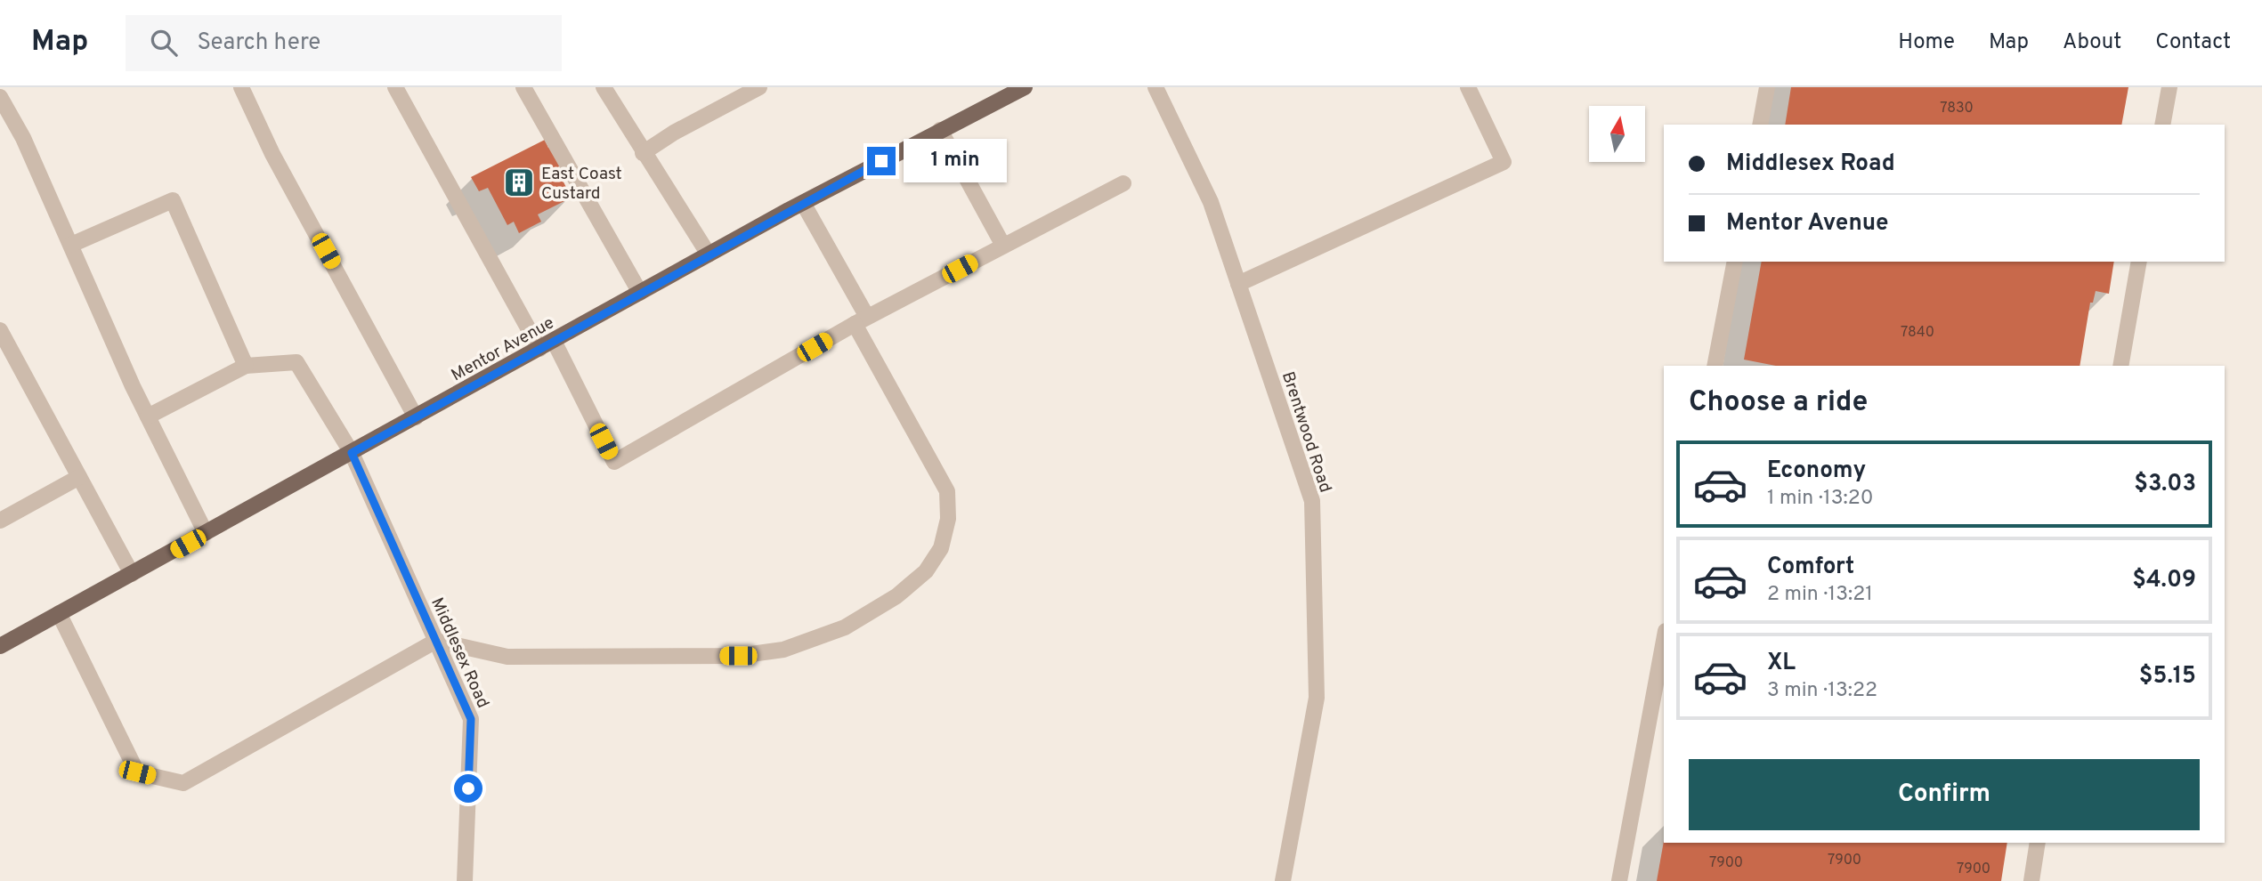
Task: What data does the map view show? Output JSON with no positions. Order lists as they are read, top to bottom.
{
  "streets": {
    "main road": ["Mentor Avenue"],
    "street": ["Brentwood Road", "Middlesex Road"]
  },
  "crossings": [
    ["Mentor Avenue", "Middlesex Road"]
  ],
  "places": {
    "building": ["East Coast Custard"]
  },
  "house_numbers": [
    "7830",
    "7840",
    "7900",
    "7900",
    "7900"
  ],
  "north": "top",
  "page": {
    "header": "Map",
    "search": "Search here",
    "nav": [
      "Home",
      "Map",
      "About",
      "Contact"
    ],
    "banner": ["Middlesex Road", "Mentor Avenue"],
    "bubble": "1 min",
    "heading": "Choose a ride",
    "list": [
      {
        "name": "Economy",
        "note": "1 min · 13:20",
        "value": "$3.03"
      },
      {
        "name": "Comfort",
        "note": "2 min · 13:21",
        "value": "$4.09"
      },
      {
        "name": "XL",
        "note": "3 min · 13:22",
        "value": "$5.15"
      }
    ],
    "buttons": "Confirm"
  }
}
